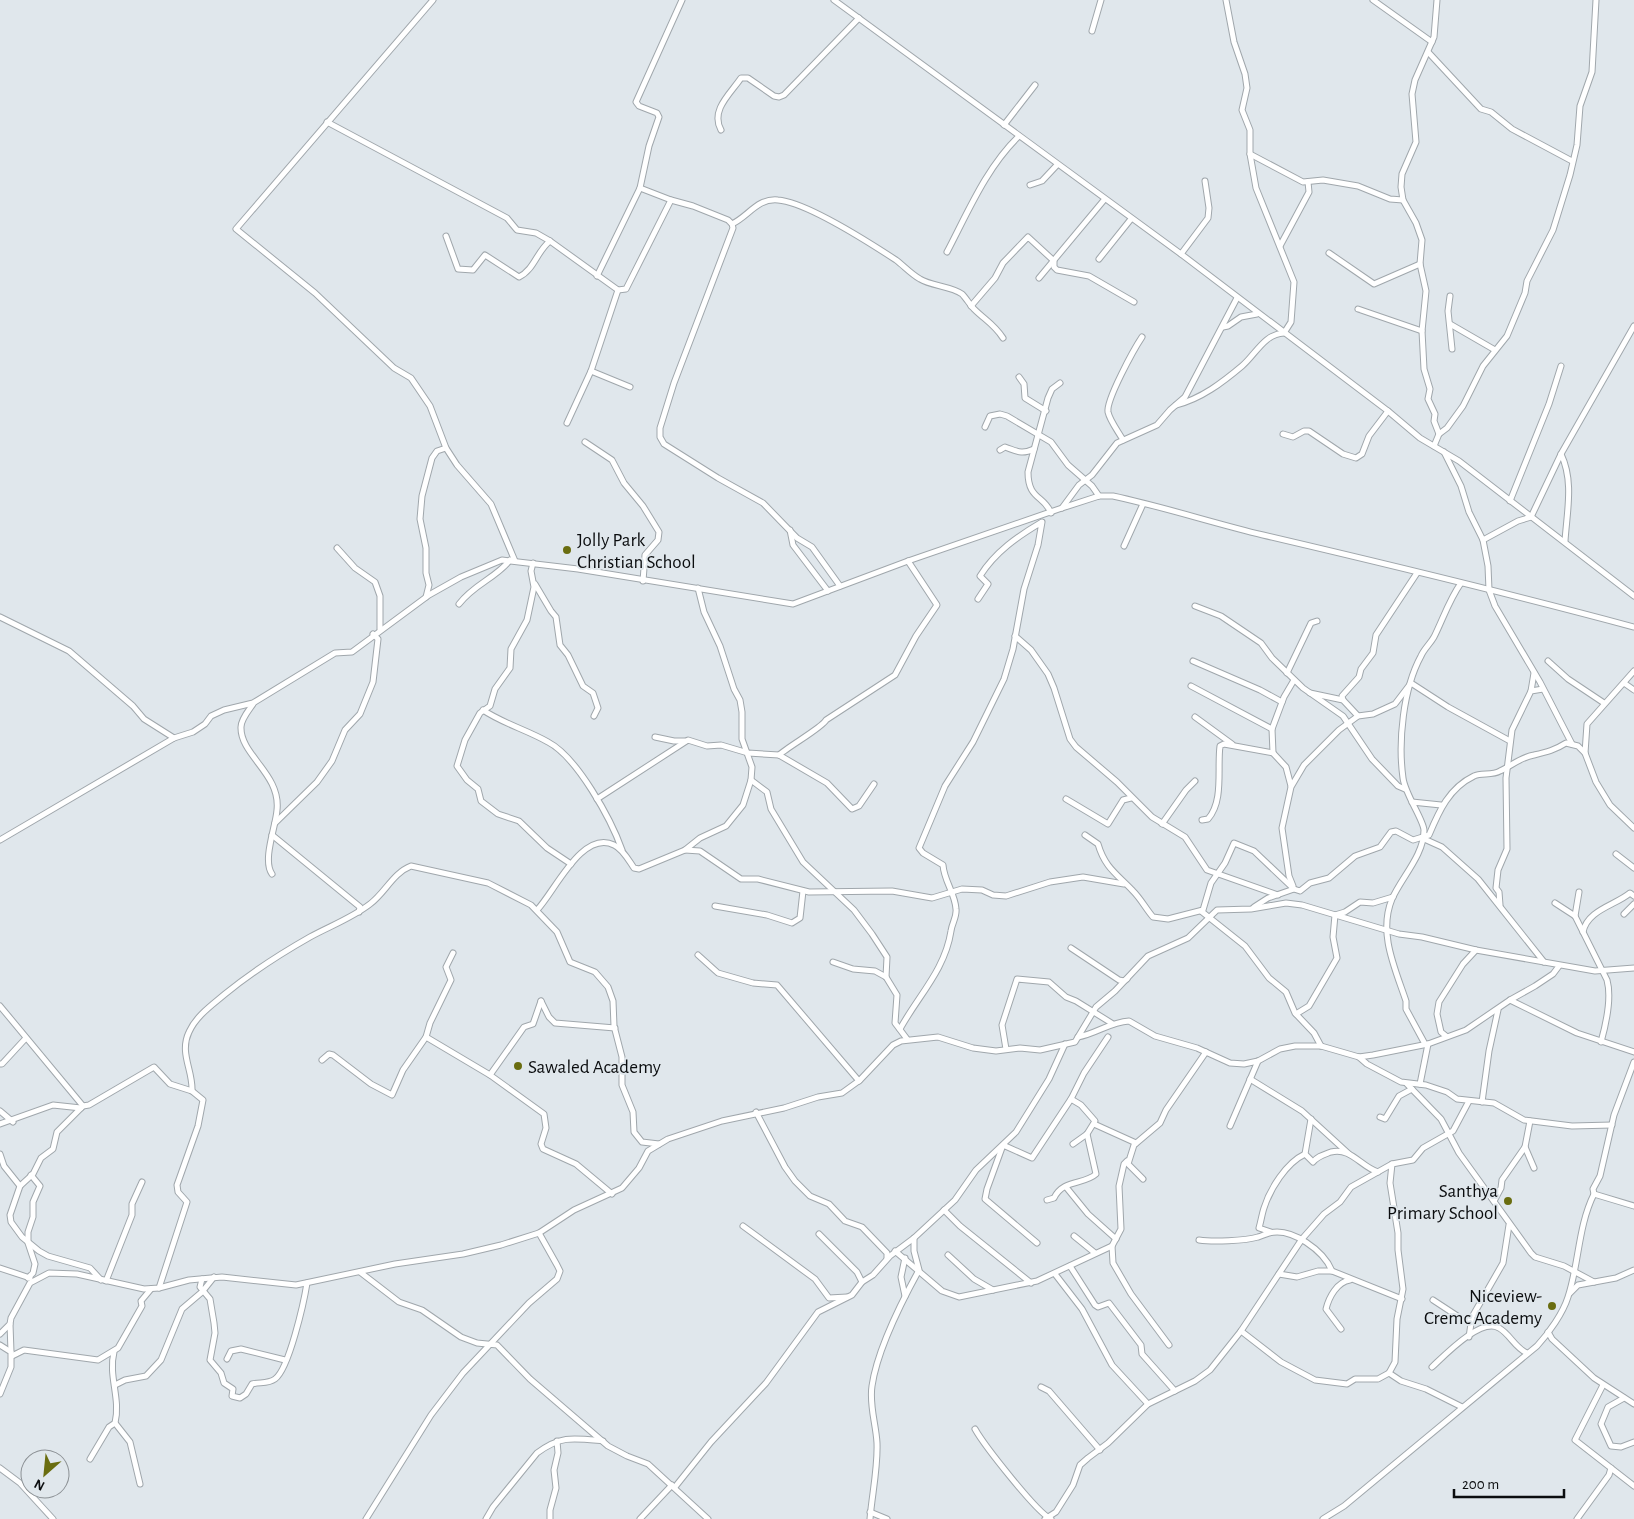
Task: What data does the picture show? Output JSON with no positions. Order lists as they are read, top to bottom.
{
  "places": [
    "Jolly Park Christian School",
    "Sawaled Academy",
    "Santhya Primary School",
    "Niceview- Cremc Academy"
  ],
  "scale_bar": "200 m",
  "north": "bottom left"
}
